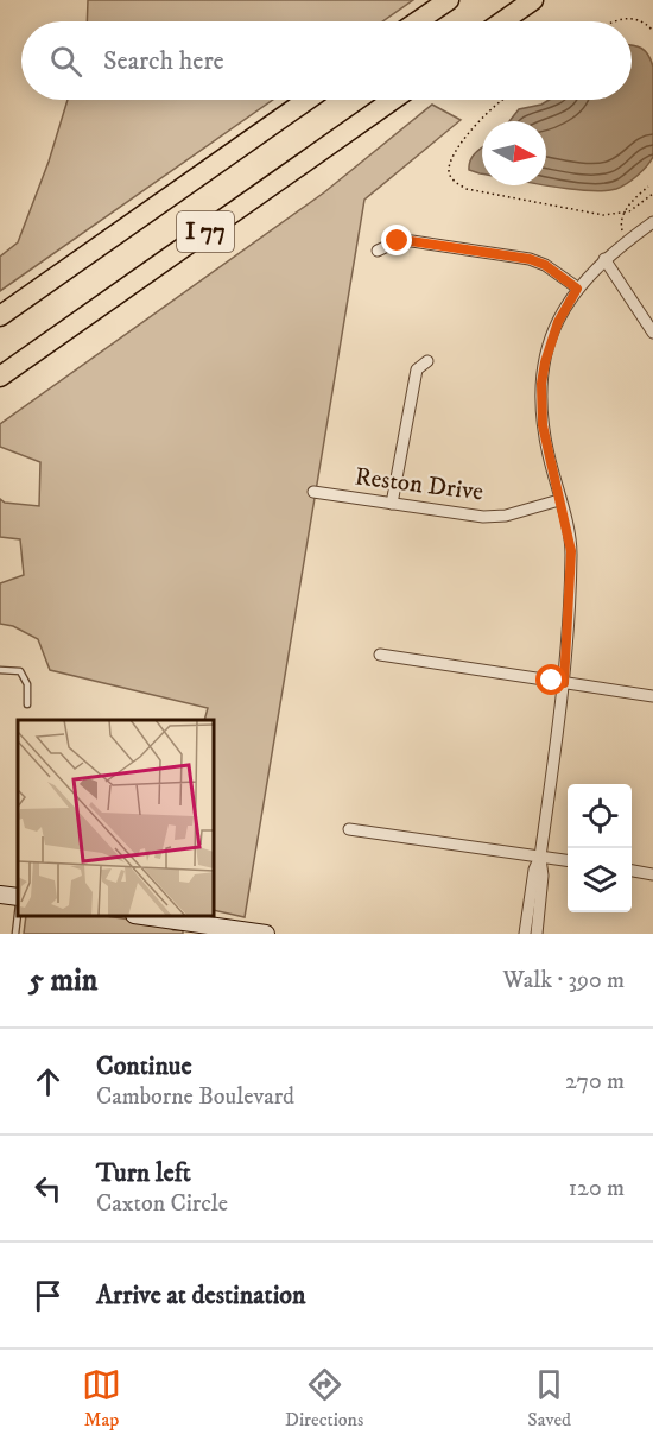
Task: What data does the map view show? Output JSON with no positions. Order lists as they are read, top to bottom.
{
  "streets": {
    "highway": ["I 77"],
    "street": ["Reston Drive"]
  },
  "north": "right",
  "page": {
    "search": "Search here",
    "heading": ["5 min", "Walk · 390 m"],
    "list": [
      ["Continue", "Camborne Boulevard", "270 m"],
      ["Turn left", "Caxton Circle", "120 m"],
      "Arrive at destination"
    ],
    "nav": ["Map", "Directions", "Saved"]
  }
}
